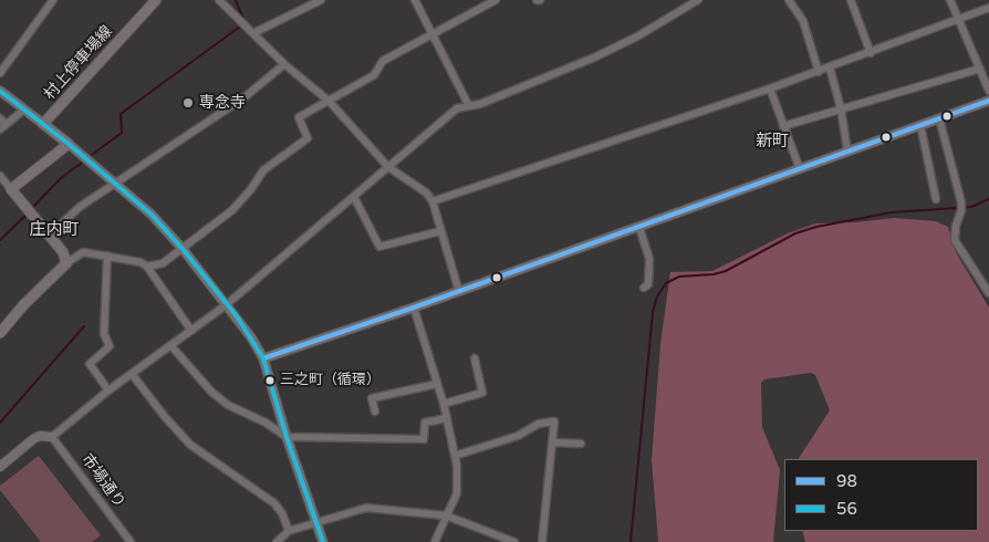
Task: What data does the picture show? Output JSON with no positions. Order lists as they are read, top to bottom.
{
  "streets": {
    "main road": ["村上停車場線"],
    "street": ["市場通り"]
  },
  "districts": ["新町", "庄内町"],
  "places": ["専念寺", "三之町（循環）"],
  "lines": ["transit line 56", "transit line 98"],
  "legend": ["98", "56"]
}
